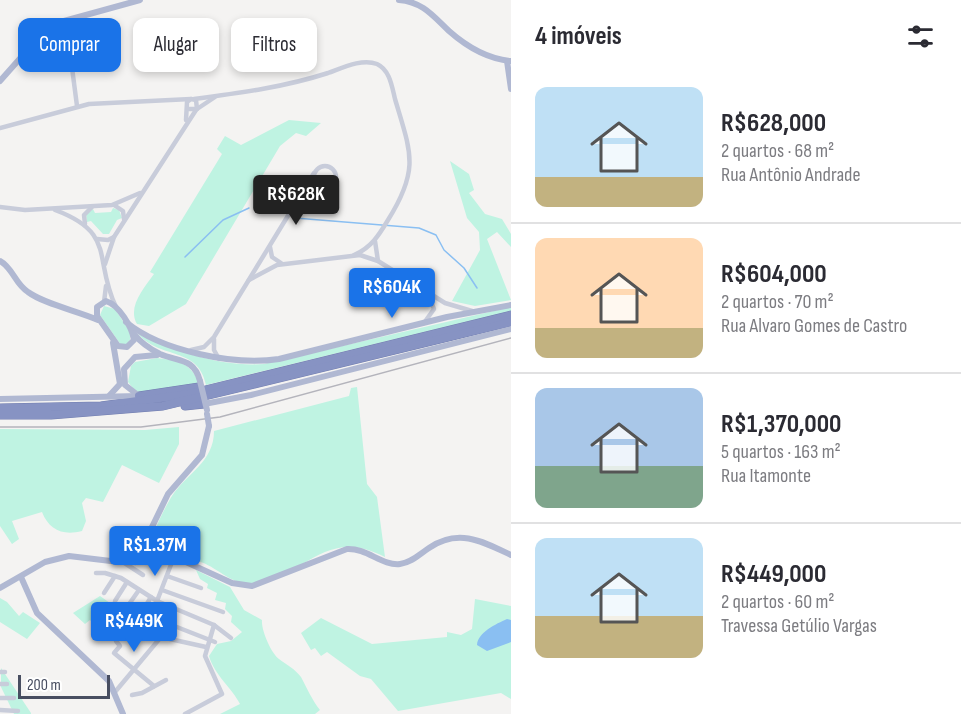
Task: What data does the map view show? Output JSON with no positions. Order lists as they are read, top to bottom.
{
  "scale_bar": "200 m",
  "page": {
    "heading": "4 imóveis",
    "chip": ["Comprar", "Alugar", "Filtros"],
    "list": [
      {
        "name": "R$628,000",
        "note": "2 quartos · 68 m² · Rua Antônio Andrade"
      },
      {
        "name": "R$604,000",
        "note": "2 quartos · 70 m² · Rua Alvaro Gomes de Castro"
      },
      {
        "name": "R$1,370,000",
        "note": "5 quartos · 163 m² · Rua Itamonte"
      },
      {
        "name": "R$449,000",
        "note": "2 quartos · 60 m² · Travessa Getúlio Vargas"
      }
    ],
    "price": [
      "R$628K",
      "R$604K",
      "R$1.37M",
      "R$449K"
    ],
    "scale": "200 m"
  }
}
